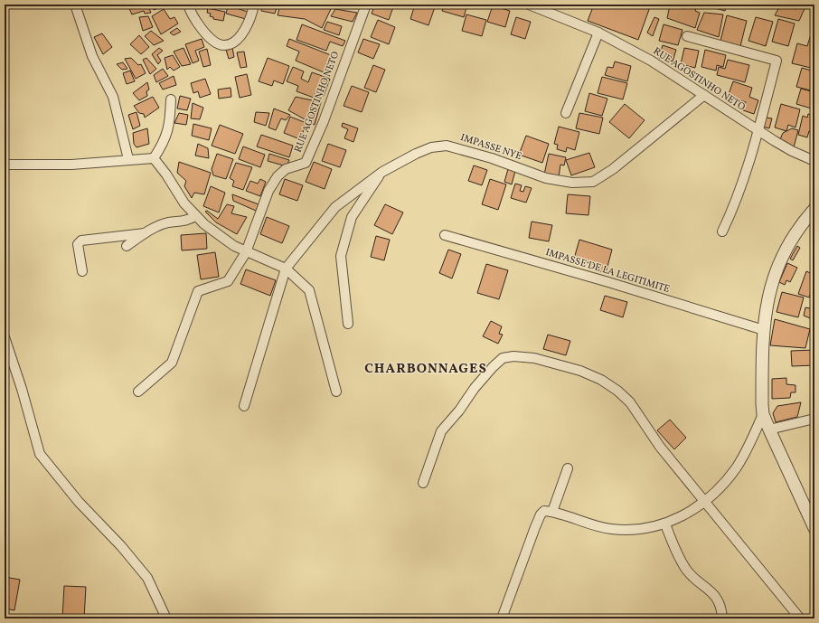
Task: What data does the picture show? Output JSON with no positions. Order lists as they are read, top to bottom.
{
  "streets": {
    "street": ["RUE AGOSTINHO NETO", "IMPASSE NYE", "IMPASSE DE LA LEGITIMITE"]
  },
  "crossings": [
    ["RUE AGOSTINHO NETO", "IMPASSE NYE"]
  ],
  "districts": ["CHARBONNAGES"]
}
